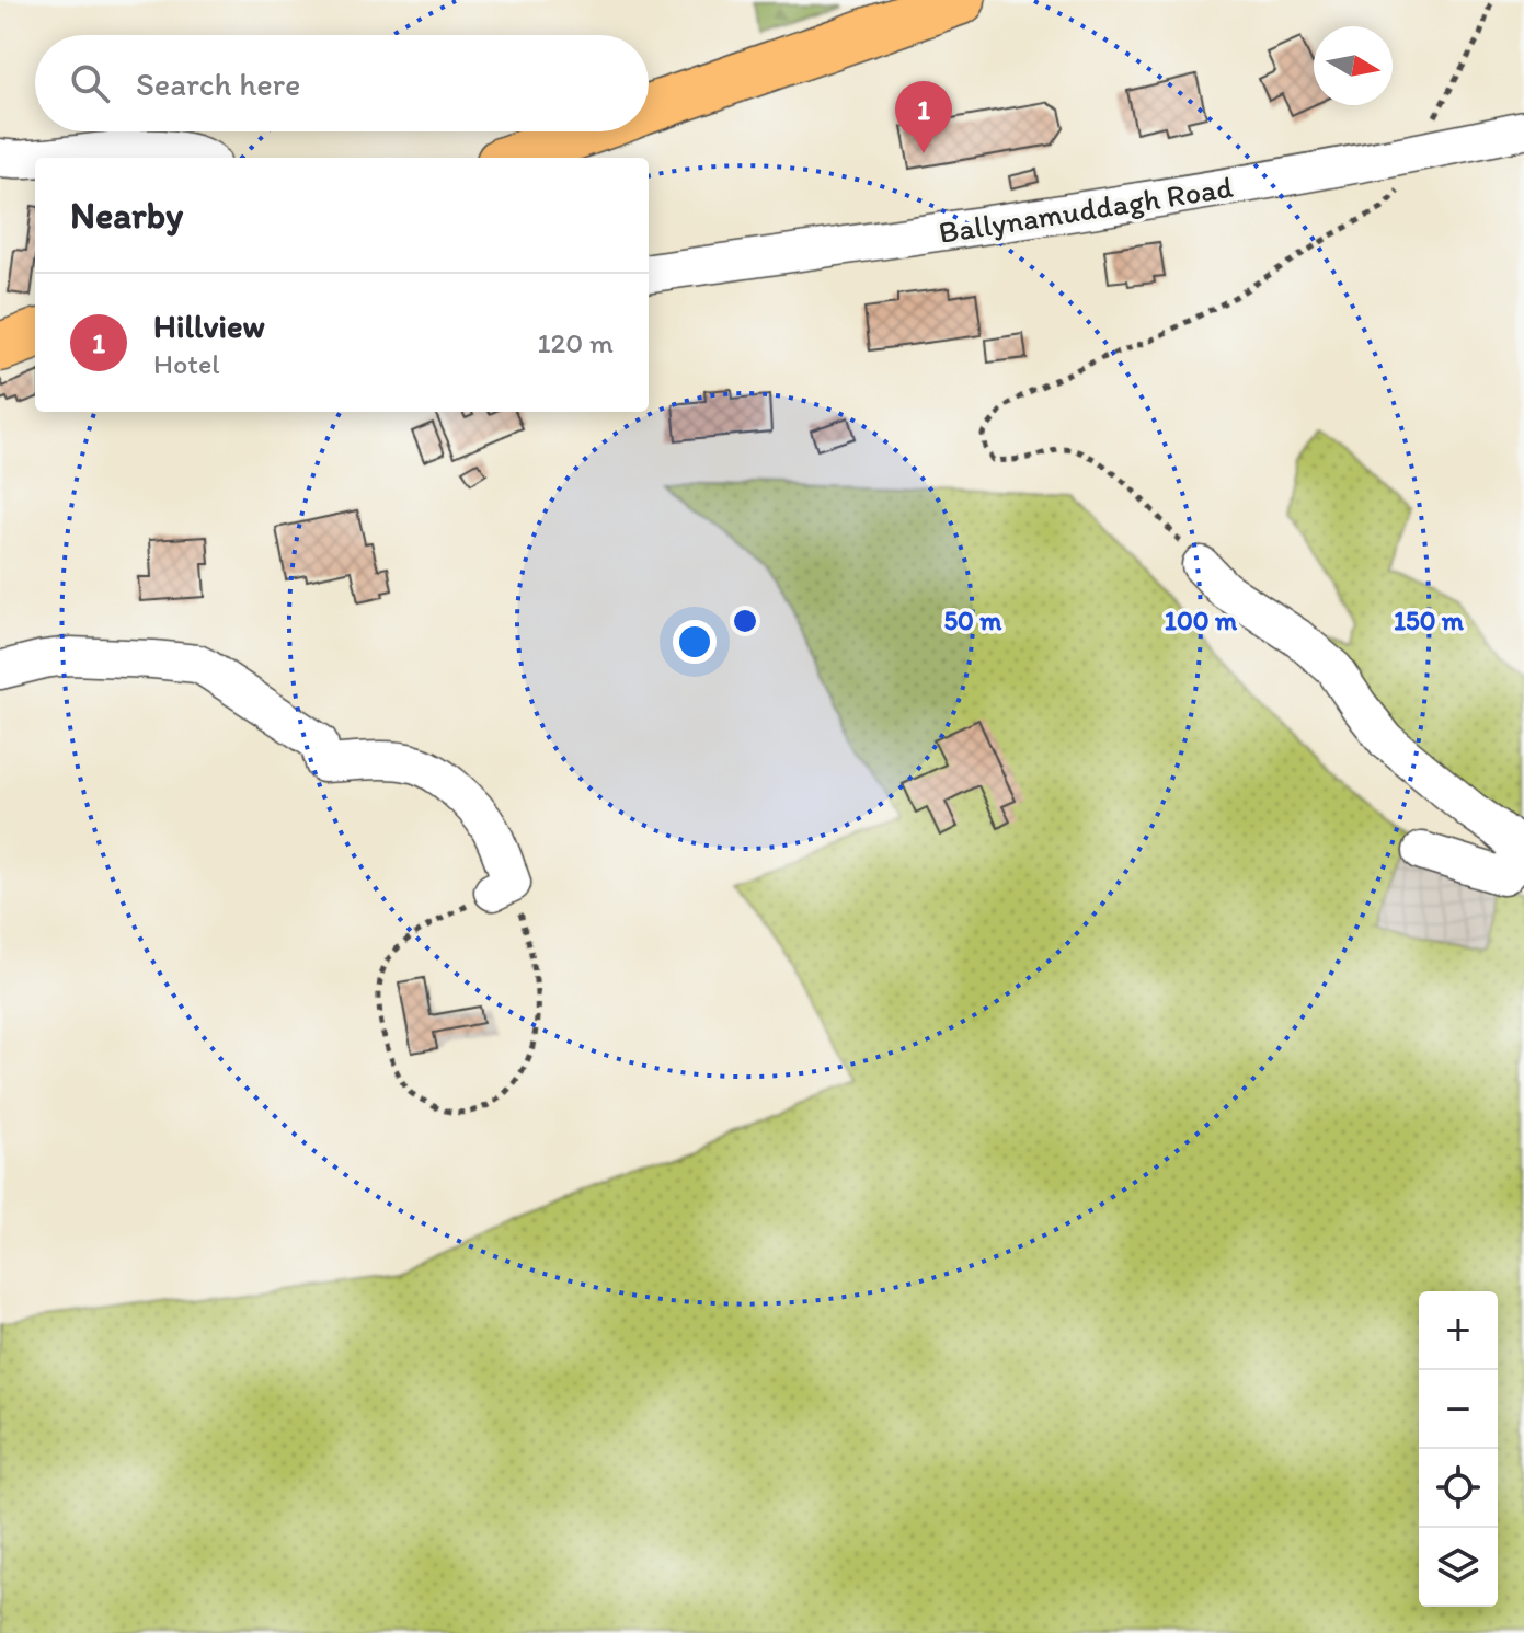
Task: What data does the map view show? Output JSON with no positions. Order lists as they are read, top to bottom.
{
  "streets": {
    "street": ["Ballynamuddagh Road"]
  },
  "north": "right",
  "page": {
    "search": "Search here",
    "pins": "1",
    "heading": "Nearby",
    "list": [
      {
        "mark": "1",
        "name": "Hillview",
        "note": "Hotel",
        "value": "120 m"
      }
    ],
    "map_buttons": ["+", "−"]
  },
  "rings": ["50 m", "100 m", "150 m"]
}
